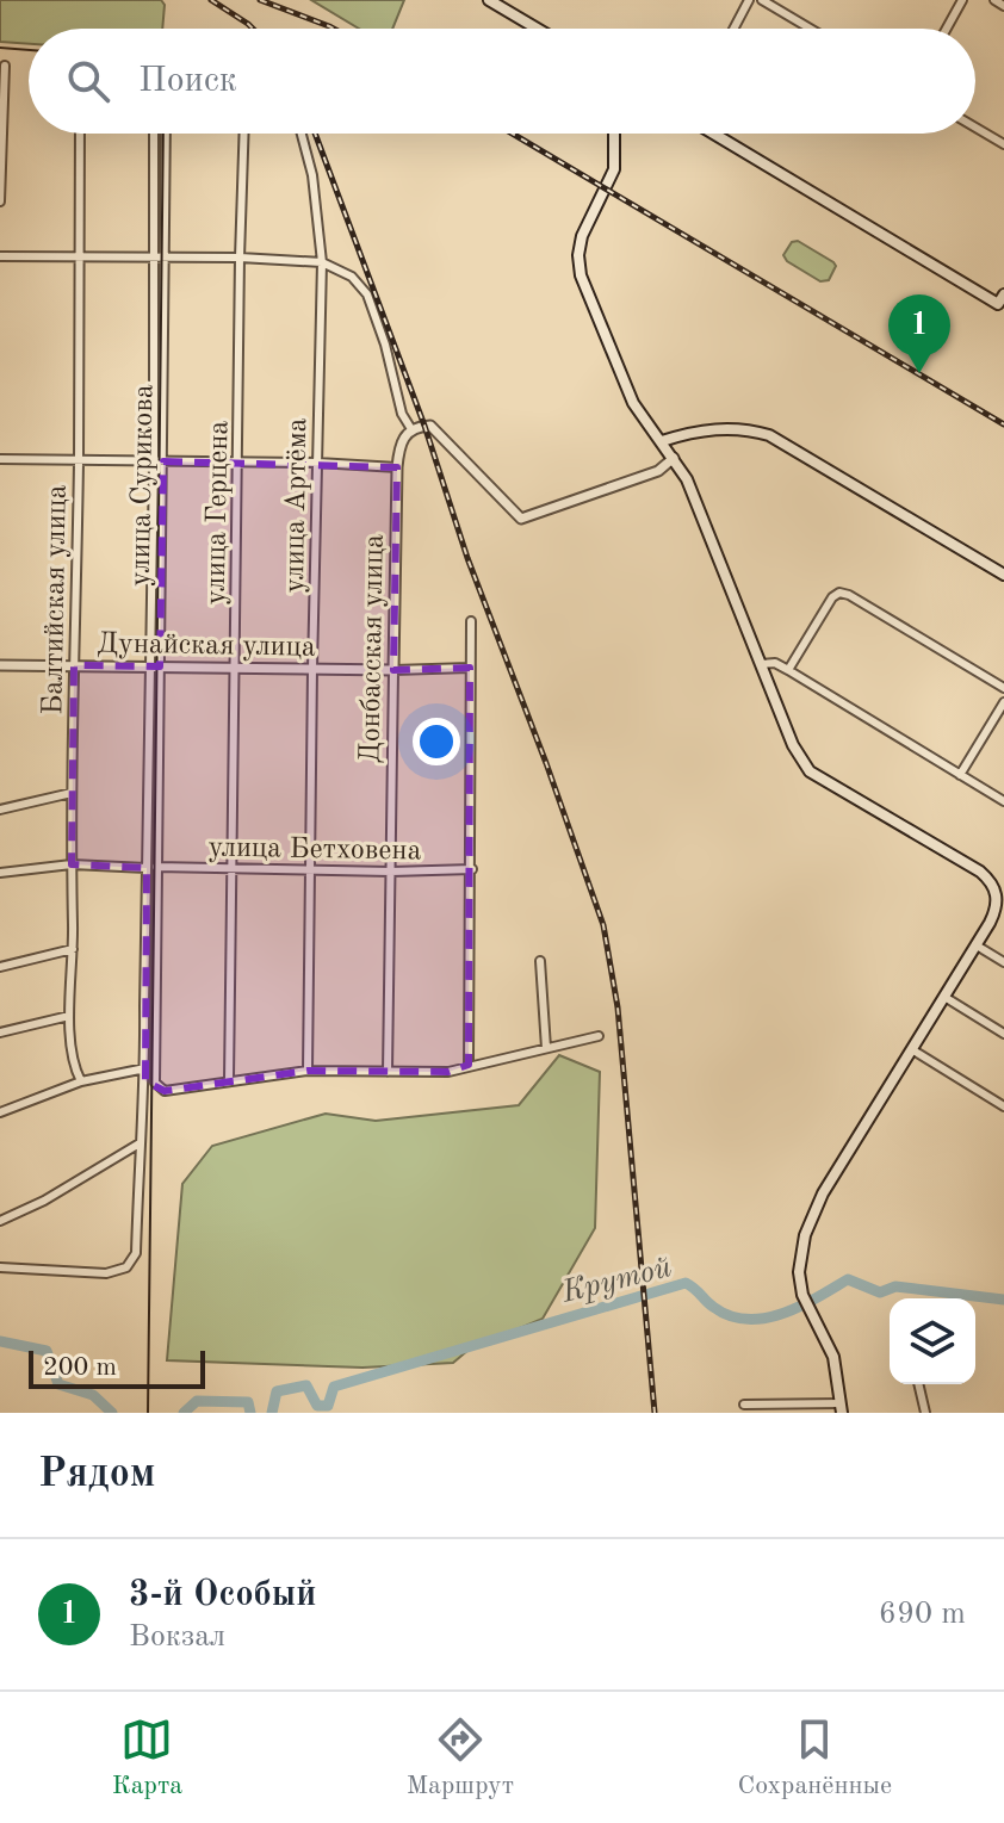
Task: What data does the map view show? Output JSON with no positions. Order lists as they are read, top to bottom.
{
  "streets": {
    "street": [
      "улица Сурикова",
      "улица Артёма",
      "улица Герцена",
      "Балтийская улица",
      "Дунайская улица",
      "Донбасская улица",
      "улица Бетховена"
    ]
  },
  "crossings": [
    ["улица Сурикова", "Дунайская улица"],
    ["улица Сурикова", "улица Бетховена"],
    ["улица Артёма", "Дунайская улица"],
    ["улица Артёма", "улица Бетховена"],
    ["улица Герцена", "Дунайская улица"],
    ["улица Герцена", "улица Бетховена"],
    ["Балтийская улица", "Дунайская улица"],
    ["Дунайская улица", "Донбасская улица"],
    ["Донбасская улица", "улица Бетховена"]
  ],
  "water": ["Крутой"],
  "scale_bar": "200 m",
  "page": {
    "search": "Поиск",
    "pins": "1",
    "scale": "200 m",
    "heading": "Рядом",
    "list": [
      {
        "mark": "1",
        "name": "3-й Особый",
        "note": "Вокзал",
        "value": "690 m"
      }
    ],
    "nav": ["Карта", "Маршрут", "Сохранённые"]
  }
}
